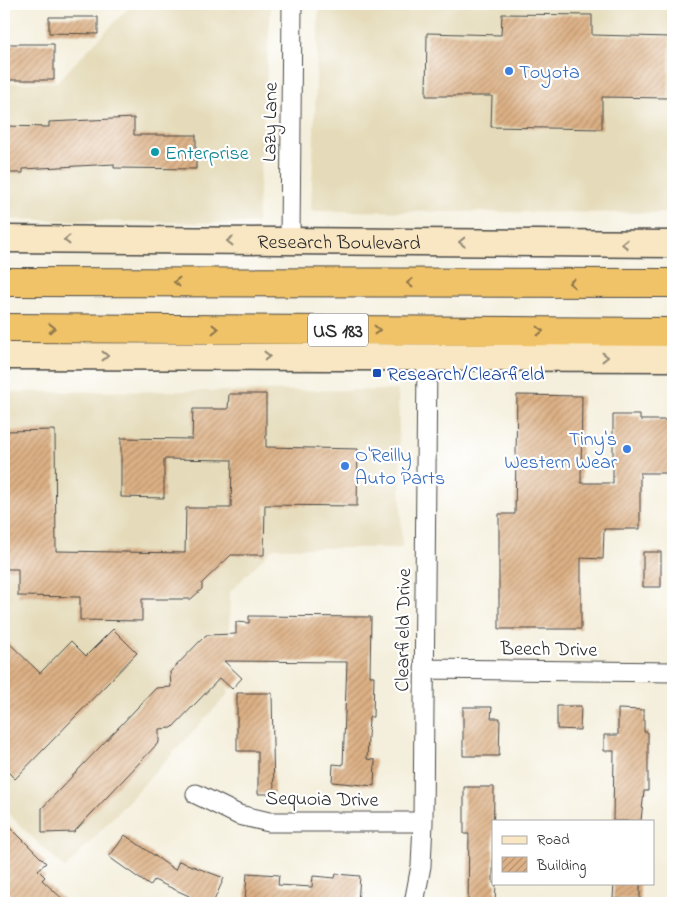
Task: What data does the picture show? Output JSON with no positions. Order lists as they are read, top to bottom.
{
  "streets": {
    "highway": ["US 183"],
    "main road": ["Research Boulevard"],
    "street": [
      "Lazy Lane",
      "Clearfield Drive",
      "Beech Drive",
      "Sequoia Drive"
    ]
  },
  "crossings": [
    ["Lazy Lane", "Research Boulevard"],
    ["Clearfield Drive", "Beech Drive"],
    ["Clearfield Drive", "Sequoia Drive"]
  ],
  "places": {
    "other": [
      "Toyota",
      "Enterprise",
      "Tiny's Western Wear",
      "O'Reilly Auto Parts"
    ],
    "transit": ["Research/Clearfield"]
  },
  "legend": ["Road", "Building"]
}
